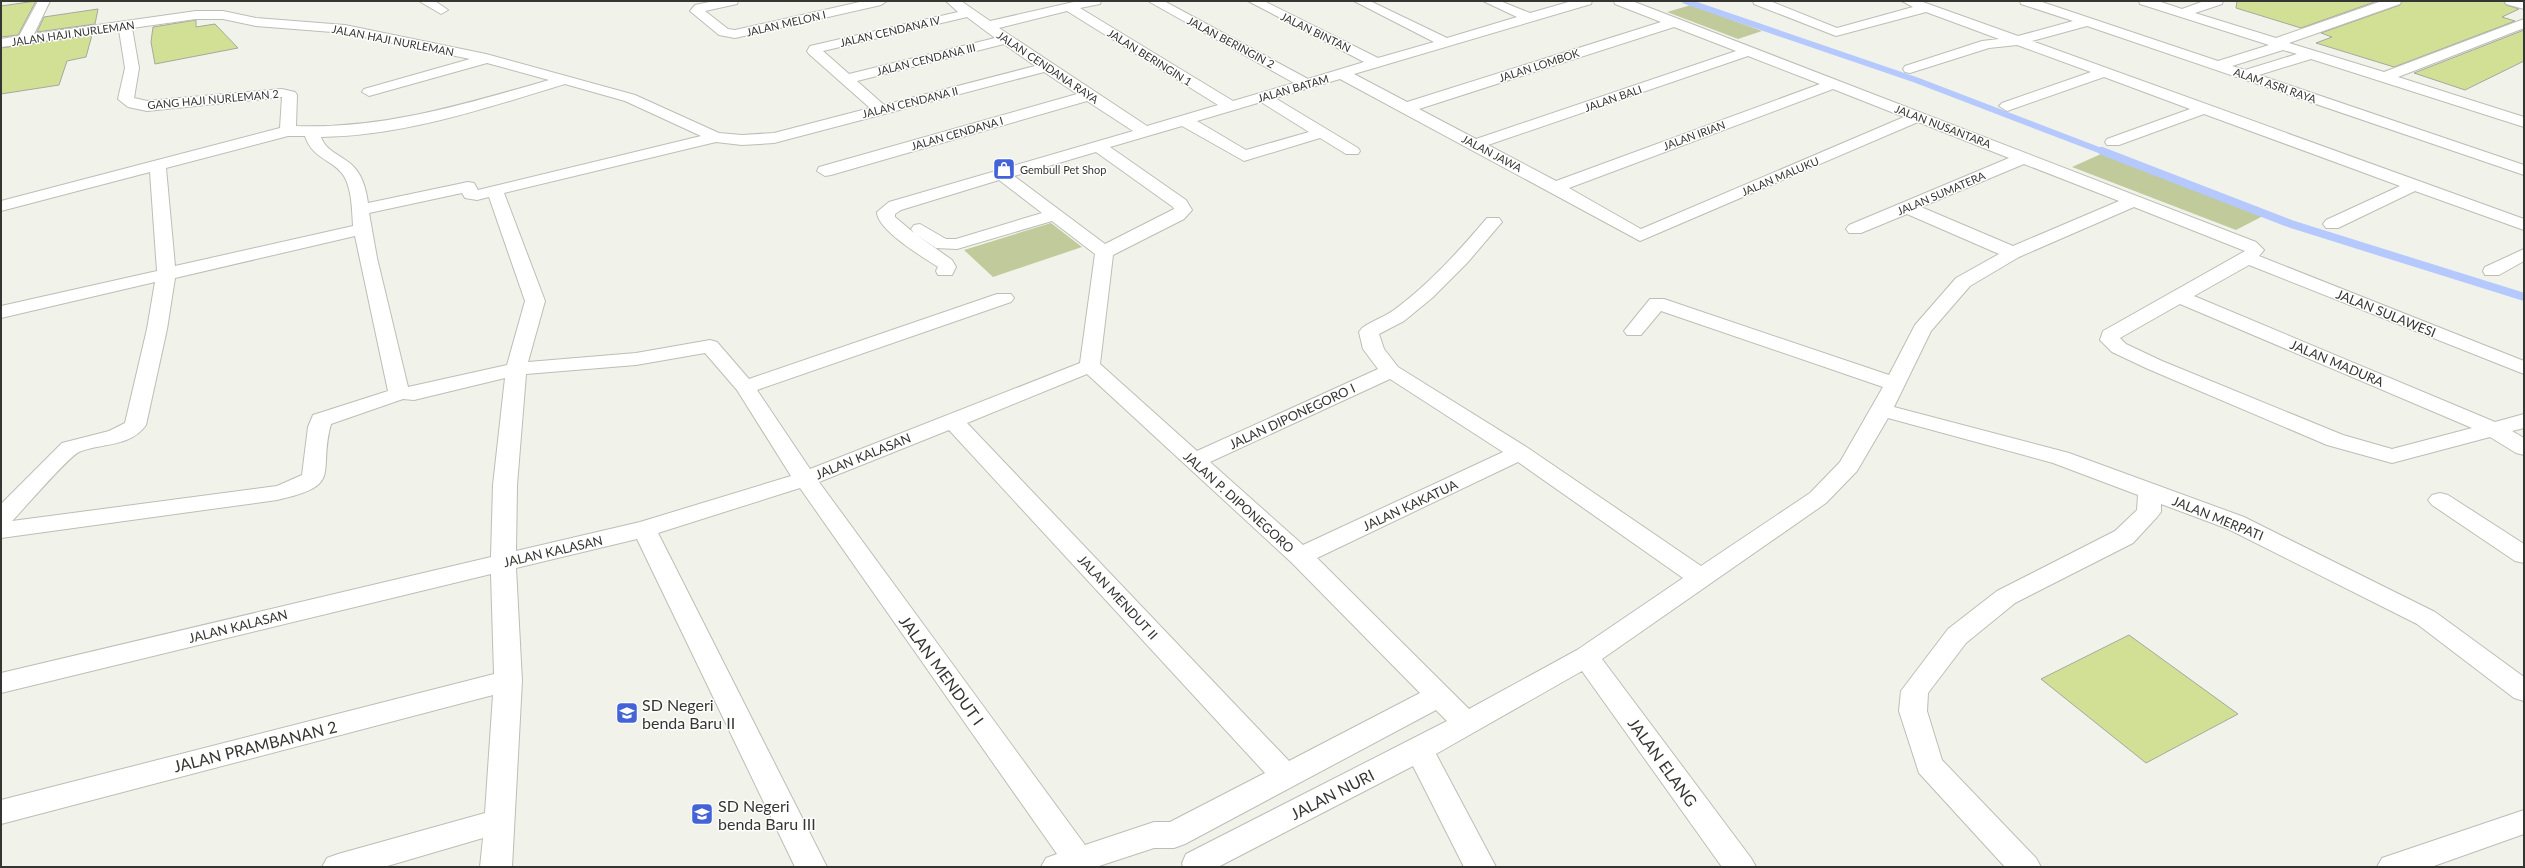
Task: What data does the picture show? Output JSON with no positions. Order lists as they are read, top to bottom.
{
  "streets": {
    "street": [
      "JALAN MELON I",
      "JALAN CENDANA IV",
      "JALAN BINTAN",
      "JALAN HAJI NURLEMAN",
      "JALAN BERINGIN 2",
      "JALAN BERINGIN 1",
      "JALAN CENDANA III",
      "JALAN LOMBOK",
      "JALAN CENDANA RAYA",
      "ALAM ASRI RAYA",
      "JALAN BATAM",
      "JALAN BALI",
      "GANG HAJI NURLEMAN 2",
      "JALAN CENDANA II",
      "JALAN NUSANTARA",
      "JALAN CENDANA I",
      "JALAN IRIAN",
      "JALAN JAWA",
      "JALAN MALUKU",
      "JALAN SUMATERA",
      "JALAN SULAWESI",
      "JALAN MADURA",
      "JALAN DIPONEGORO I",
      "JALAN KALASAN",
      "JALAN P. DIPONEGORO",
      "JALAN KAKATUA",
      "JALAN MERPATI",
      "JALAN MENDUT II",
      "JALAN MENDUT I",
      "JALAN PRAMBANAN 2",
      "JALAN ELANG",
      "JALAN NURI"
    ]
  },
  "crossings": [
    ["JALAN CENDANA IV", "JALAN CENDANA III"],
    ["JALAN CENDANA IV", "JALAN CENDANA RAYA"],
    ["JALAN BINTAN", "JALAN BATAM"],
    ["JALAN HAJI NURLEMAN", "GANG HAJI NURLEMAN 2"],
    ["JALAN HAJI NURLEMAN", "JALAN CENDANA II"],
    ["JALAN BERINGIN 2", "JALAN BATAM"],
    ["JALAN BERINGIN 1", "JALAN BATAM"],
    ["JALAN CENDANA III", "JALAN CENDANA RAYA"],
    ["JALAN LOMBOK", "JALAN NUSANTARA"],
    ["JALAN LOMBOK", "JALAN JAWA"],
    ["JALAN CENDANA RAYA", "JALAN BATAM"],
    ["JALAN CENDANA RAYA", "JALAN CENDANA II"],
    ["JALAN CENDANA RAYA", "JALAN CENDANA I"],
    ["JALAN BATAM", "JALAN JAWA"],
    ["JALAN BALI", "JALAN NUSANTARA"],
    ["JALAN BALI", "JALAN JAWA"],
    ["JALAN NUSANTARA", "JALAN IRIAN"],
    ["JALAN NUSANTARA", "JALAN MALUKU"],
    ["JALAN NUSANTARA", "JALAN SUMATERA"],
    ["JALAN NUSANTARA", "JALAN SULAWESI"],
    ["JALAN NUSANTARA", "JALAN NURI"],
    ["JALAN IRIAN", "JALAN JAWA"],
    ["JALAN JAWA", "JALAN MALUKU"],
    ["JALAN DIPONEGORO I", "JALAN P. DIPONEGORO"],
    ["JALAN KALASAN", "JALAN P. DIPONEGORO"],
    ["JALAN KALASAN", "JALAN MENDUT II"],
    ["JALAN KALASAN", "JALAN MENDUT I"],
    ["JALAN P. DIPONEGORO", "JALAN KAKATUA"],
    ["JALAN P. DIPONEGORO", "JALAN NURI"],
    ["JALAN MERPATI", "JALAN NURI"],
    ["JALAN ELANG", "JALAN NURI"]
  ],
  "places": {
    "shop": ["Gembull Pet Shop"],
    "school or university": ["SD Negeri benda Baru II", "SD Negeri benda Baru III"]
  }
}
